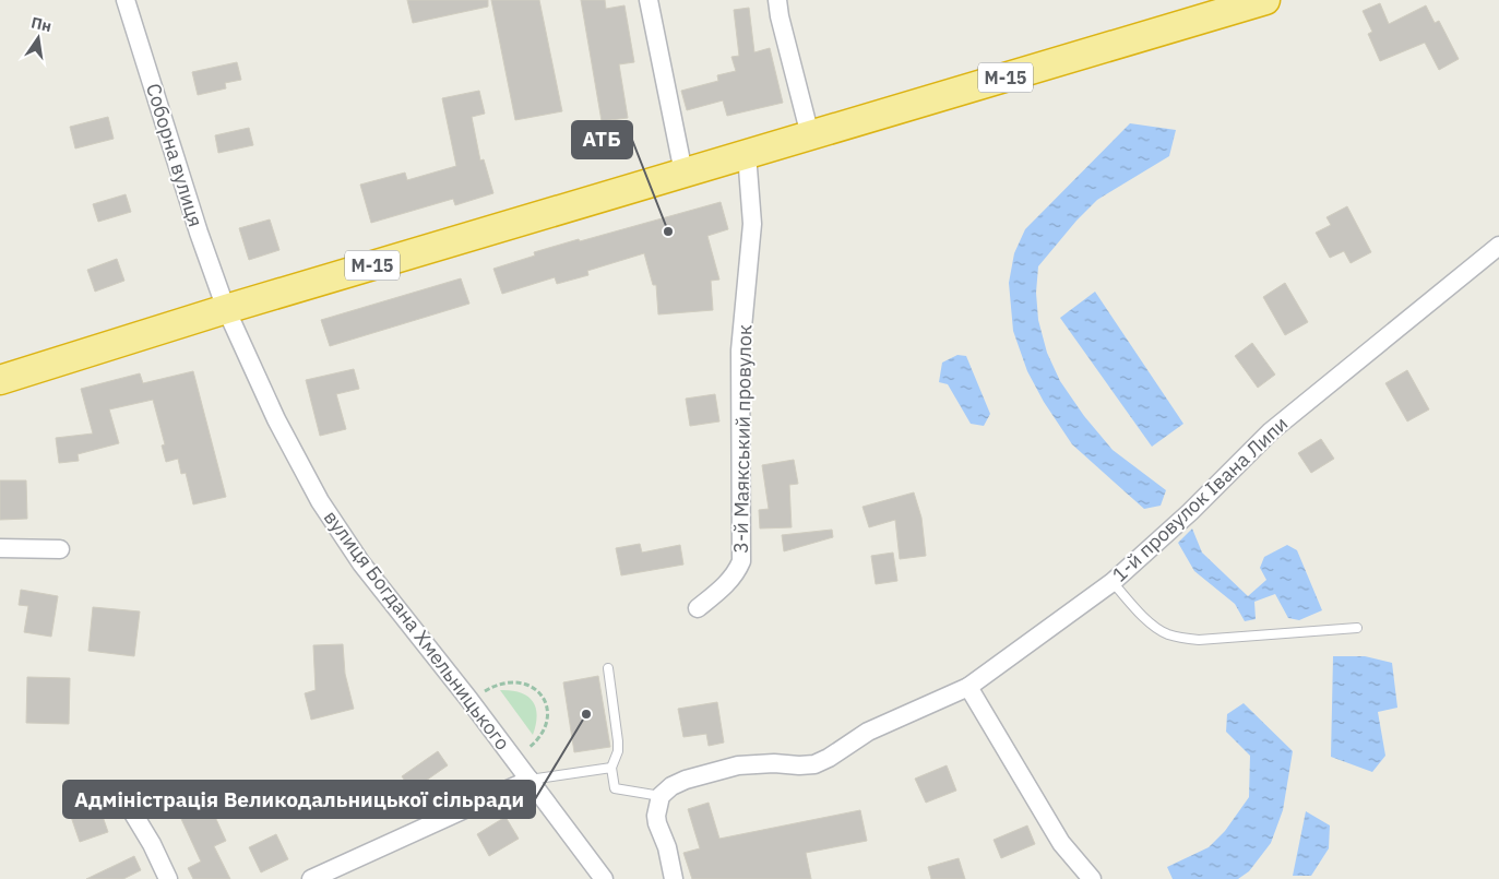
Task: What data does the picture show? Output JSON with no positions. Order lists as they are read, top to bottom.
{
  "streets": {
    "highway": ["М-15"],
    "street": [
      "Соборна вулиця",
      "3-й Маякський провулок",
      "1-й провулок Івана Липи",
      "вулиця Богдана Хмельницького"
    ]
  },
  "crossings": [
    ["М-15", "Соборна вулиця"],
    ["М-15", "3-й Маякський провулок"],
    ["М-15", "вулиця Богдана Хмельницького"],
    ["Соборна вулиця", "вулиця Богдана Хмельницького"]
  ],
  "places": ["АТБ", "Адміністрація Великодальницької сільради"],
  "north": "top"
}
